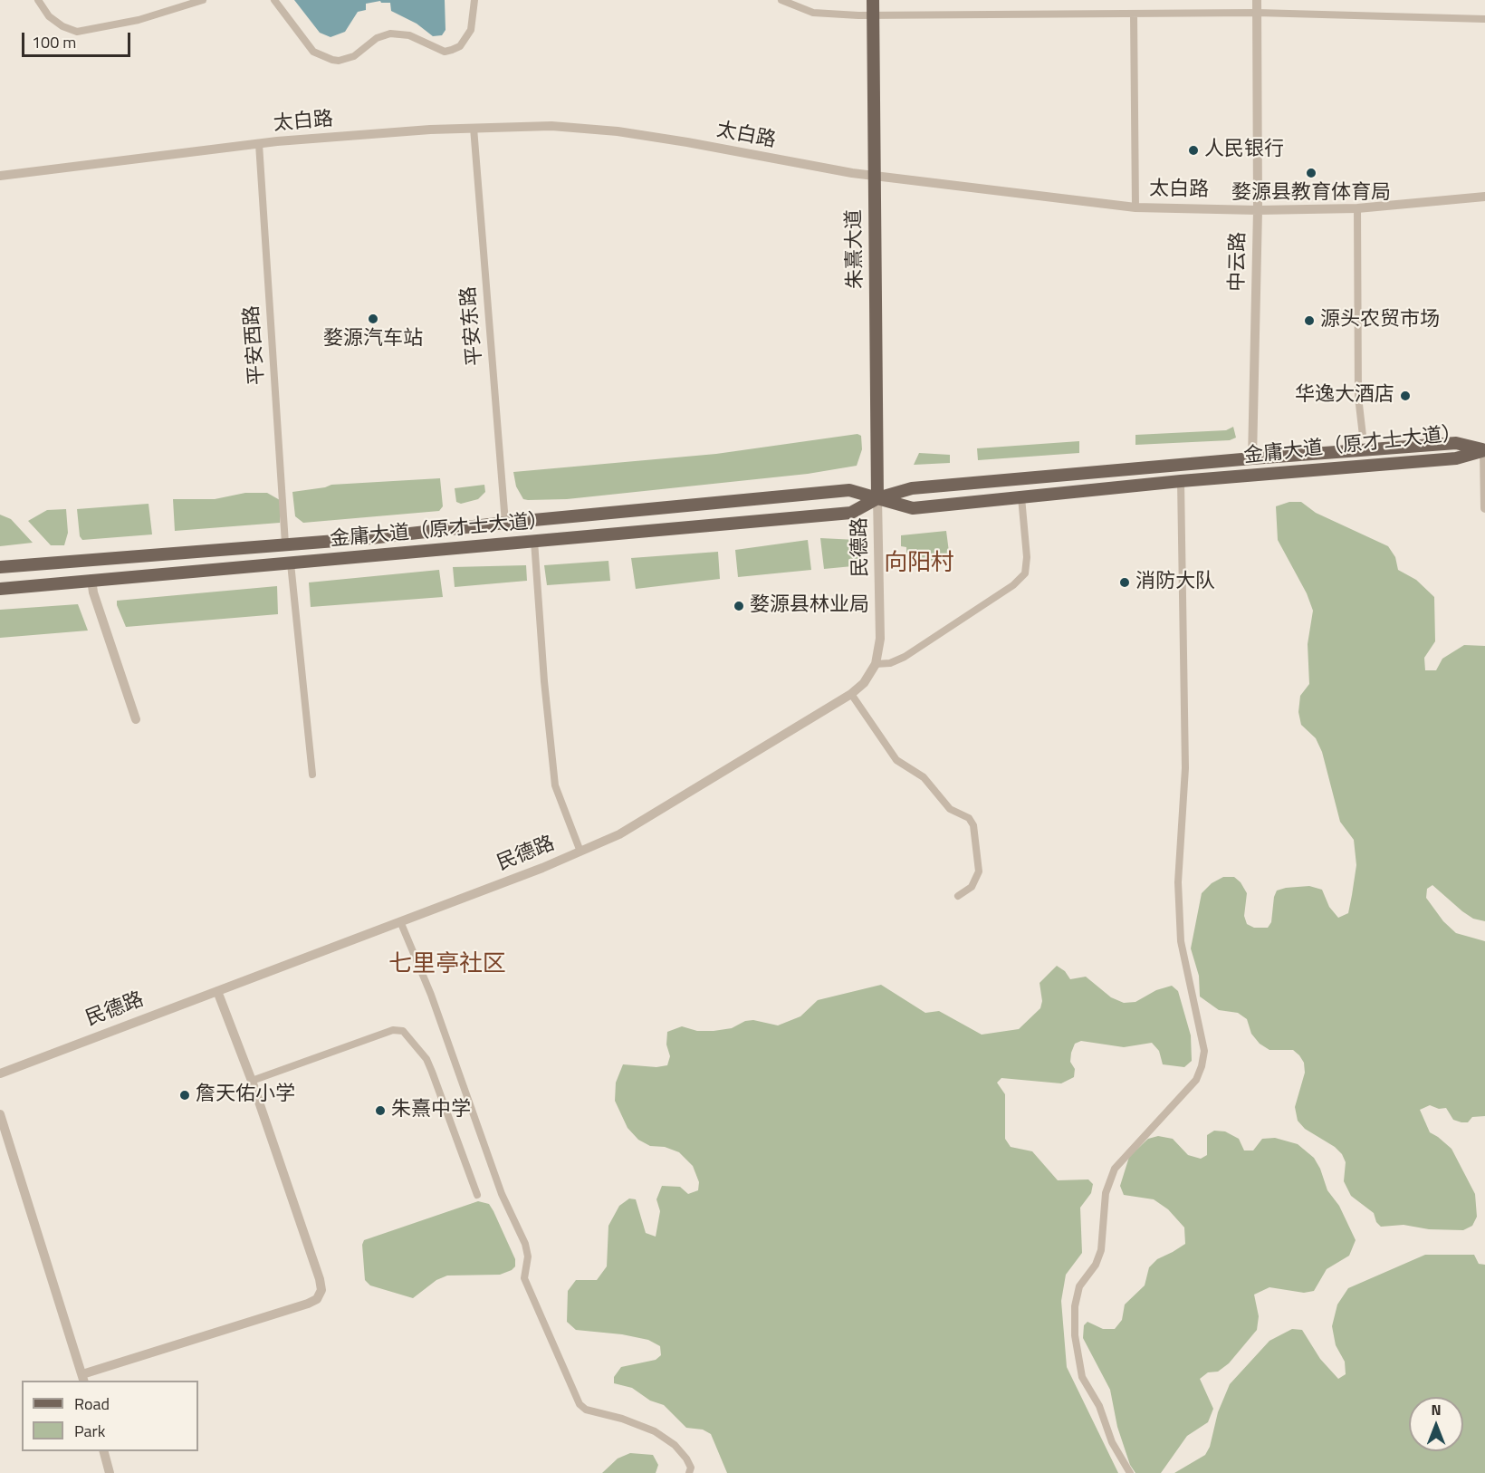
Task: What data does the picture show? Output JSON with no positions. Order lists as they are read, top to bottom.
{
  "streets": {
    "main road": ["朱熹大道", "金庸大道（原才士大道）"],
    "street": [
      "太白路",
      "中云路",
      "平安东路",
      "平安西路",
      "民德路"
    ]
  },
  "crossings": [
    ["太白路", "朱熹大道"],
    ["太白路", "中云路"],
    ["太白路", "平安东路"],
    ["太白路", "平安西路"],
    ["朱熹大道", "金庸大道（原才士大道）"],
    ["朱熹大道", "民德路"],
    ["中云路", "金庸大道（原才士大道）"],
    ["平安东路", "金庸大道（原才士大道）"],
    ["平安西路", "金庸大道（原才士大道）"],
    ["金庸大道（原才士大道）", "民德路"]
  ],
  "districts": ["向阳村", "七里亭社区"],
  "places": [
    "人民银行",
    "婺源县教育体育局",
    "婺源汽车站",
    "源头农贸市场",
    "华逸大酒店",
    "消防大队",
    "婺源县林业局",
    "詹天佑小学",
    "朱熹中学"
  ],
  "legend": ["Road", "Park"],
  "scale_bar": "100 m",
  "north": "top"
}
